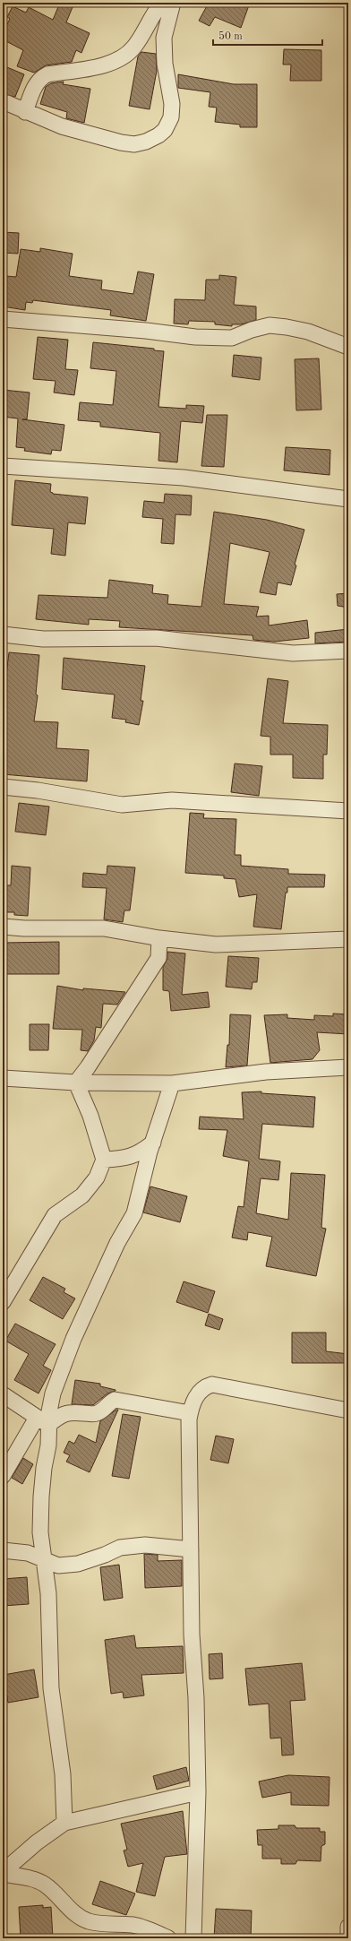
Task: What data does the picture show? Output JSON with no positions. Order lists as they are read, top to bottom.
{
  "scale_bar": "50 m"
}
